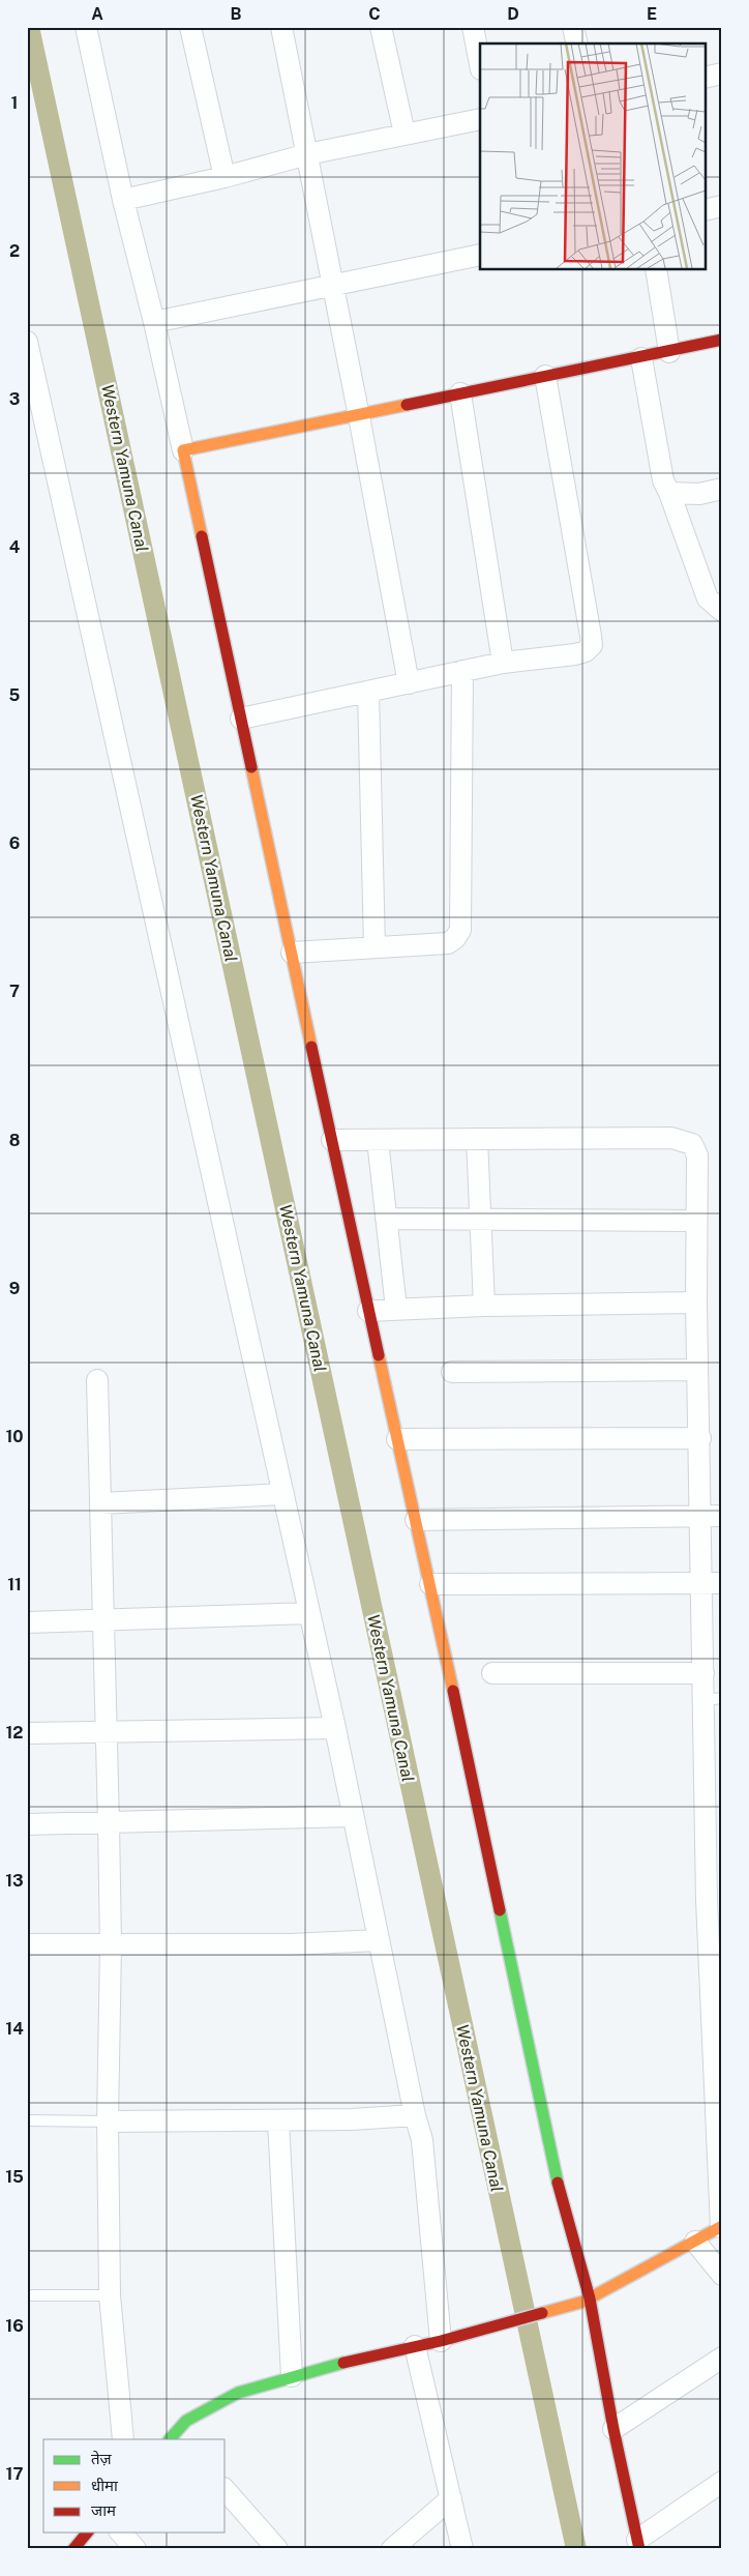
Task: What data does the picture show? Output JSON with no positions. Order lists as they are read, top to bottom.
{
  "water": ["Western Yamuna Canal"],
  "legend": ["तेज़", "धीमा", "जाम"],
  "grid": {
    "columns": [
      "A",
      "B",
      "C",
      "D",
      "E"
    ],
    "rows": [
      "1",
      "2",
      "3",
      "4",
      "5",
      "6",
      "7",
      "8",
      "9",
      "10",
      "11",
      "12",
      "13",
      "14",
      "15",
      "16",
      "17"
    ]
  }
}
